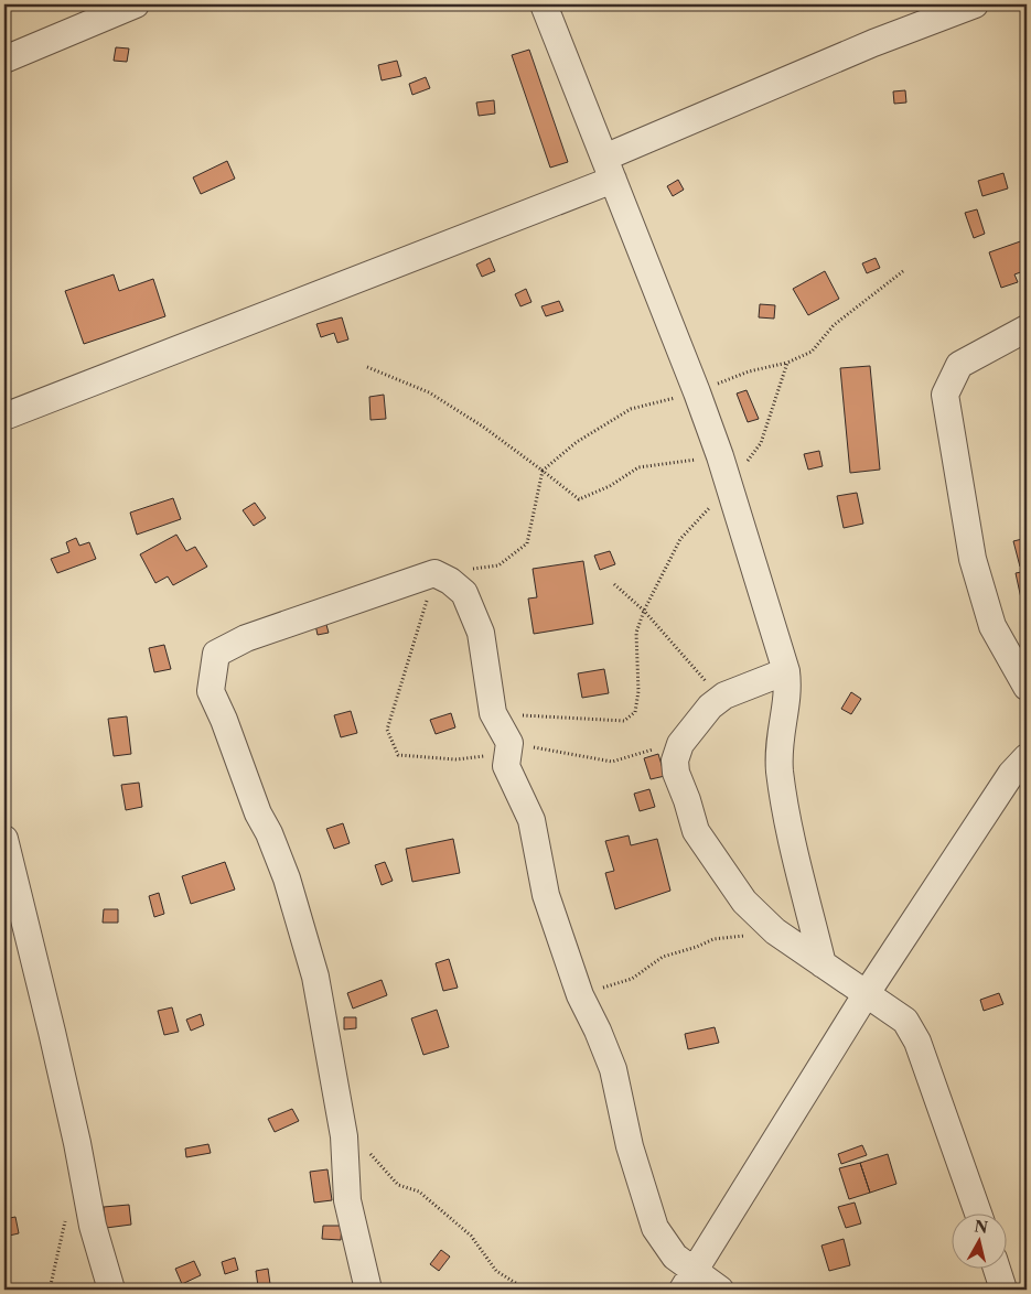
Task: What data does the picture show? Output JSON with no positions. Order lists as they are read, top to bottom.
{
  "north": "top"
}
